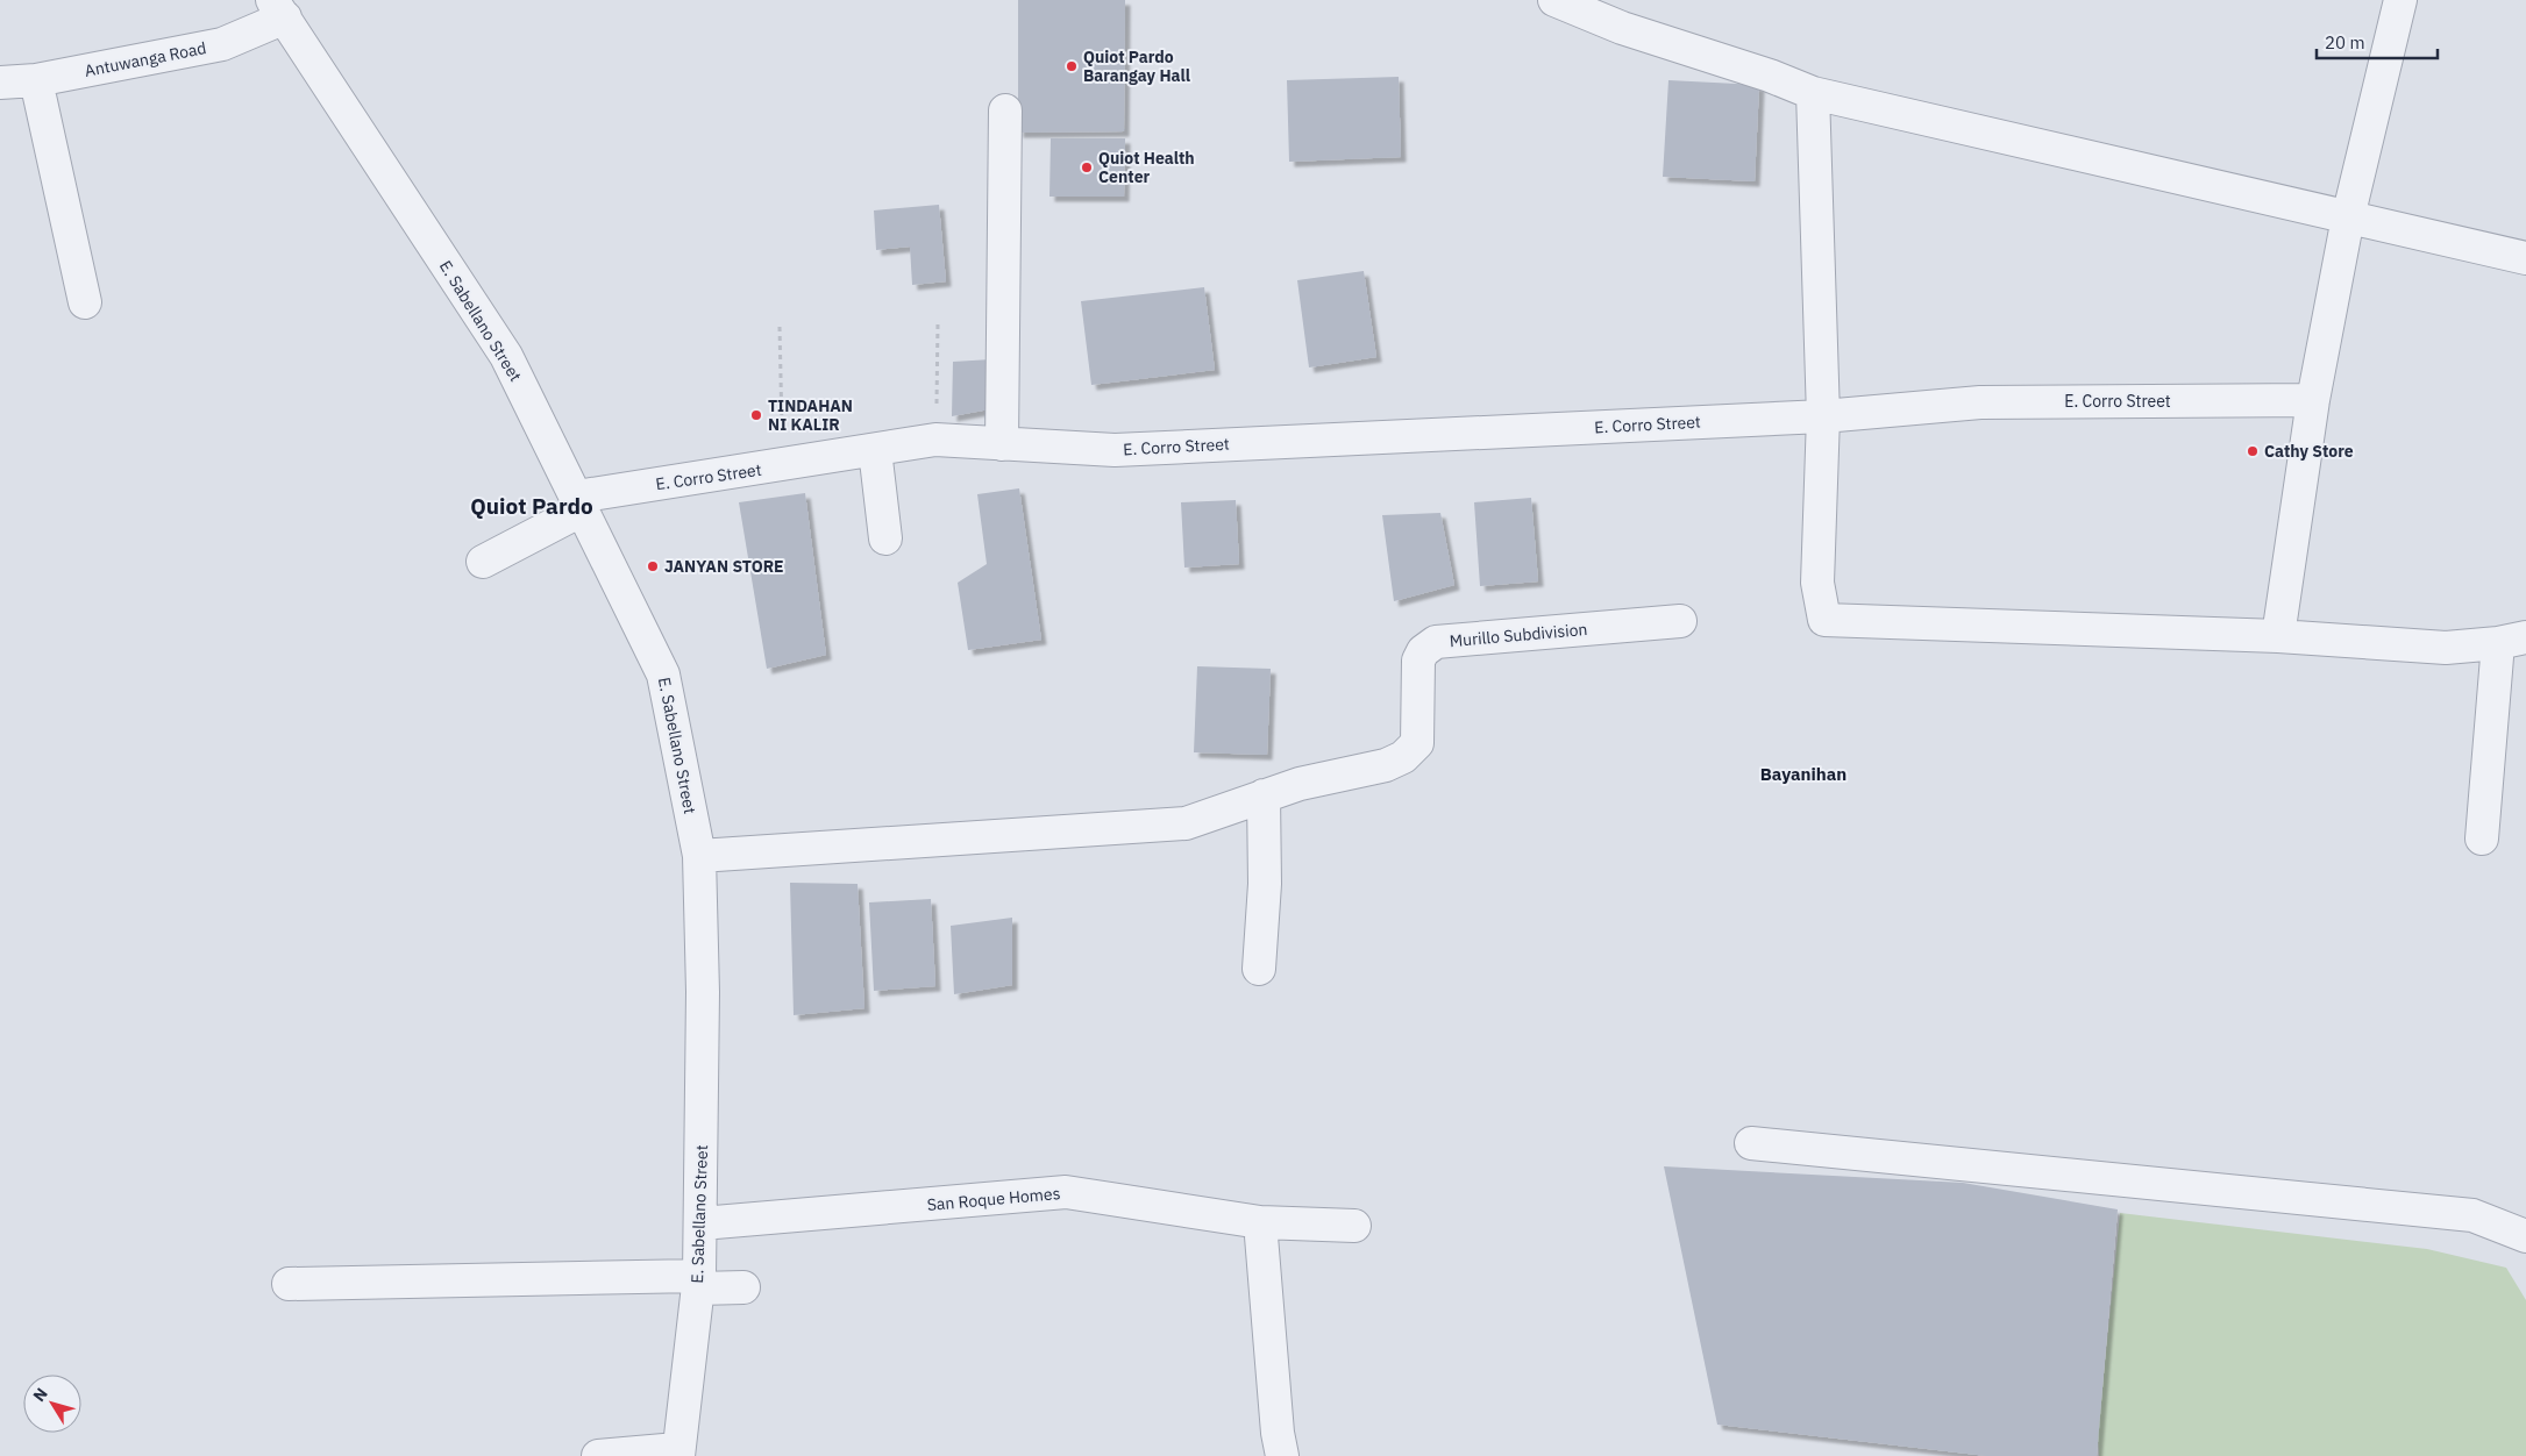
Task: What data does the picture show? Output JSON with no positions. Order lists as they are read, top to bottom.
{
  "streets": {
    "street": [
      "Antuwanga Road",
      "E. Sabellano Street",
      "E. Corro Street",
      "Murillo Subdivision",
      "San Roque Homes"
    ]
  },
  "crossings": [
    ["Antuwanga Road", "E. Sabellano Street"],
    ["E. Sabellano Street", "E. Corro Street"],
    ["E. Sabellano Street", "San Roque Homes"]
  ],
  "districts": ["Quiot Pardo", "Bayanihan"],
  "places": [
    "Quiot Pardo Barangay Hall",
    "Quiot Health Center",
    "TINDAHAN NI KALIR",
    "Cathy Store",
    "JANYAN STORE"
  ],
  "scale_bar": "20 m",
  "north": "top left"
}
